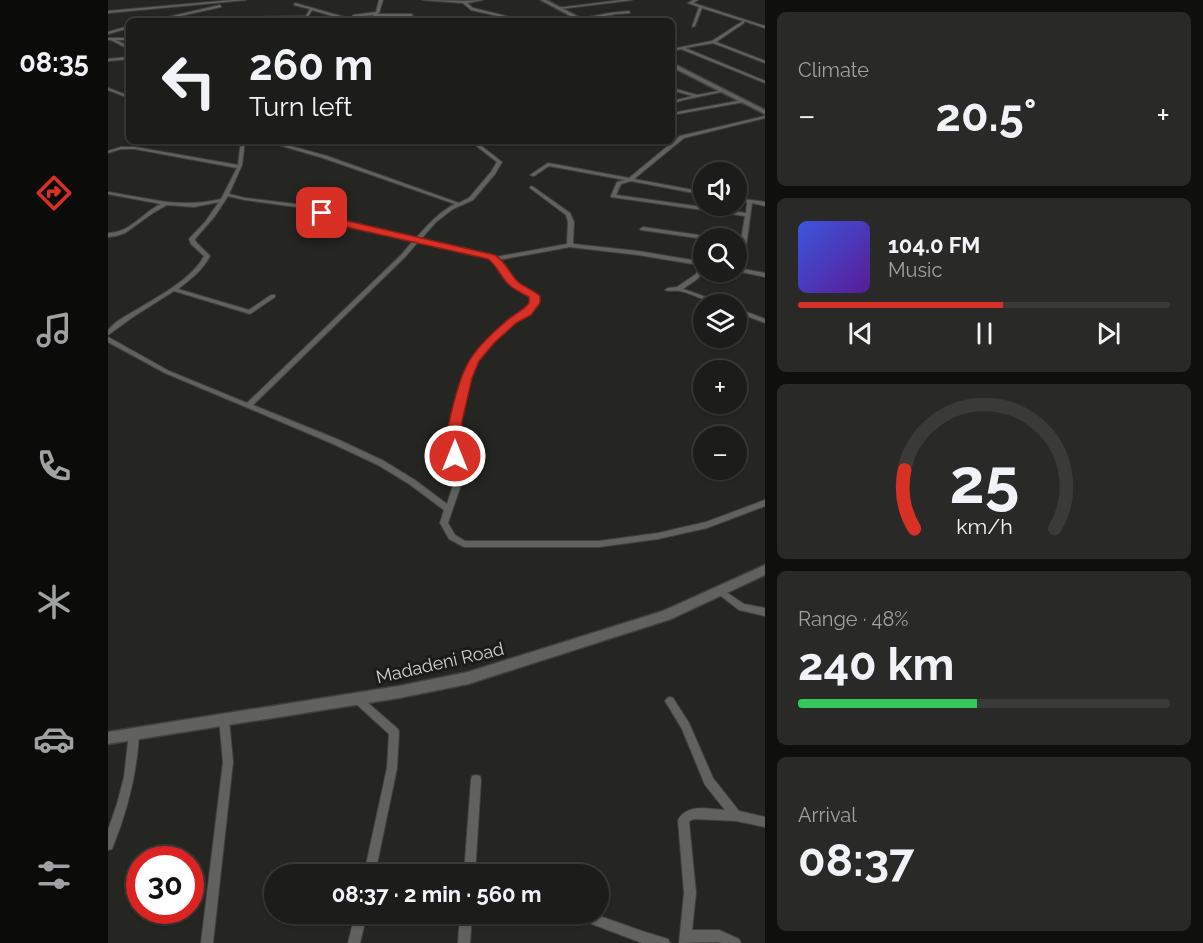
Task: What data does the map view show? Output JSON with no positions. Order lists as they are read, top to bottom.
{
  "streets": {
    "street": ["Madadeni Road"]
  },
  "page": {
    "tabs": "08:35",
    "tile": [
      "Climate",
      ["Range · 48%", "240 km"],
      ["Arrival", "08:37"]
    ],
    "turn": ["260 m", "Turn left"],
    "heat": ["−", "20.5°", "+"],
    "map_buttons": ["+", "−"],
    "song": ["104.0 FM", "Music"],
    "limit": "30",
    "trip": "08:37 · 2 min · 560 m",
    "gauge": ["25", "km/h"]
  }
}
